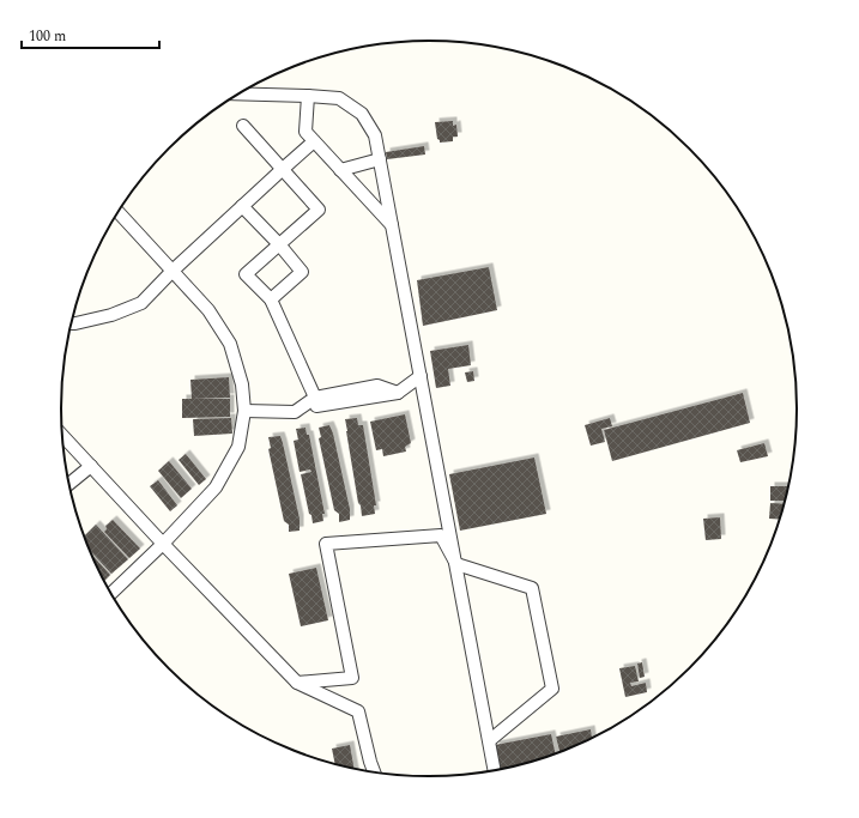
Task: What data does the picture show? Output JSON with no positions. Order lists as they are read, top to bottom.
{
  "scale_bar": "100 m"
}
